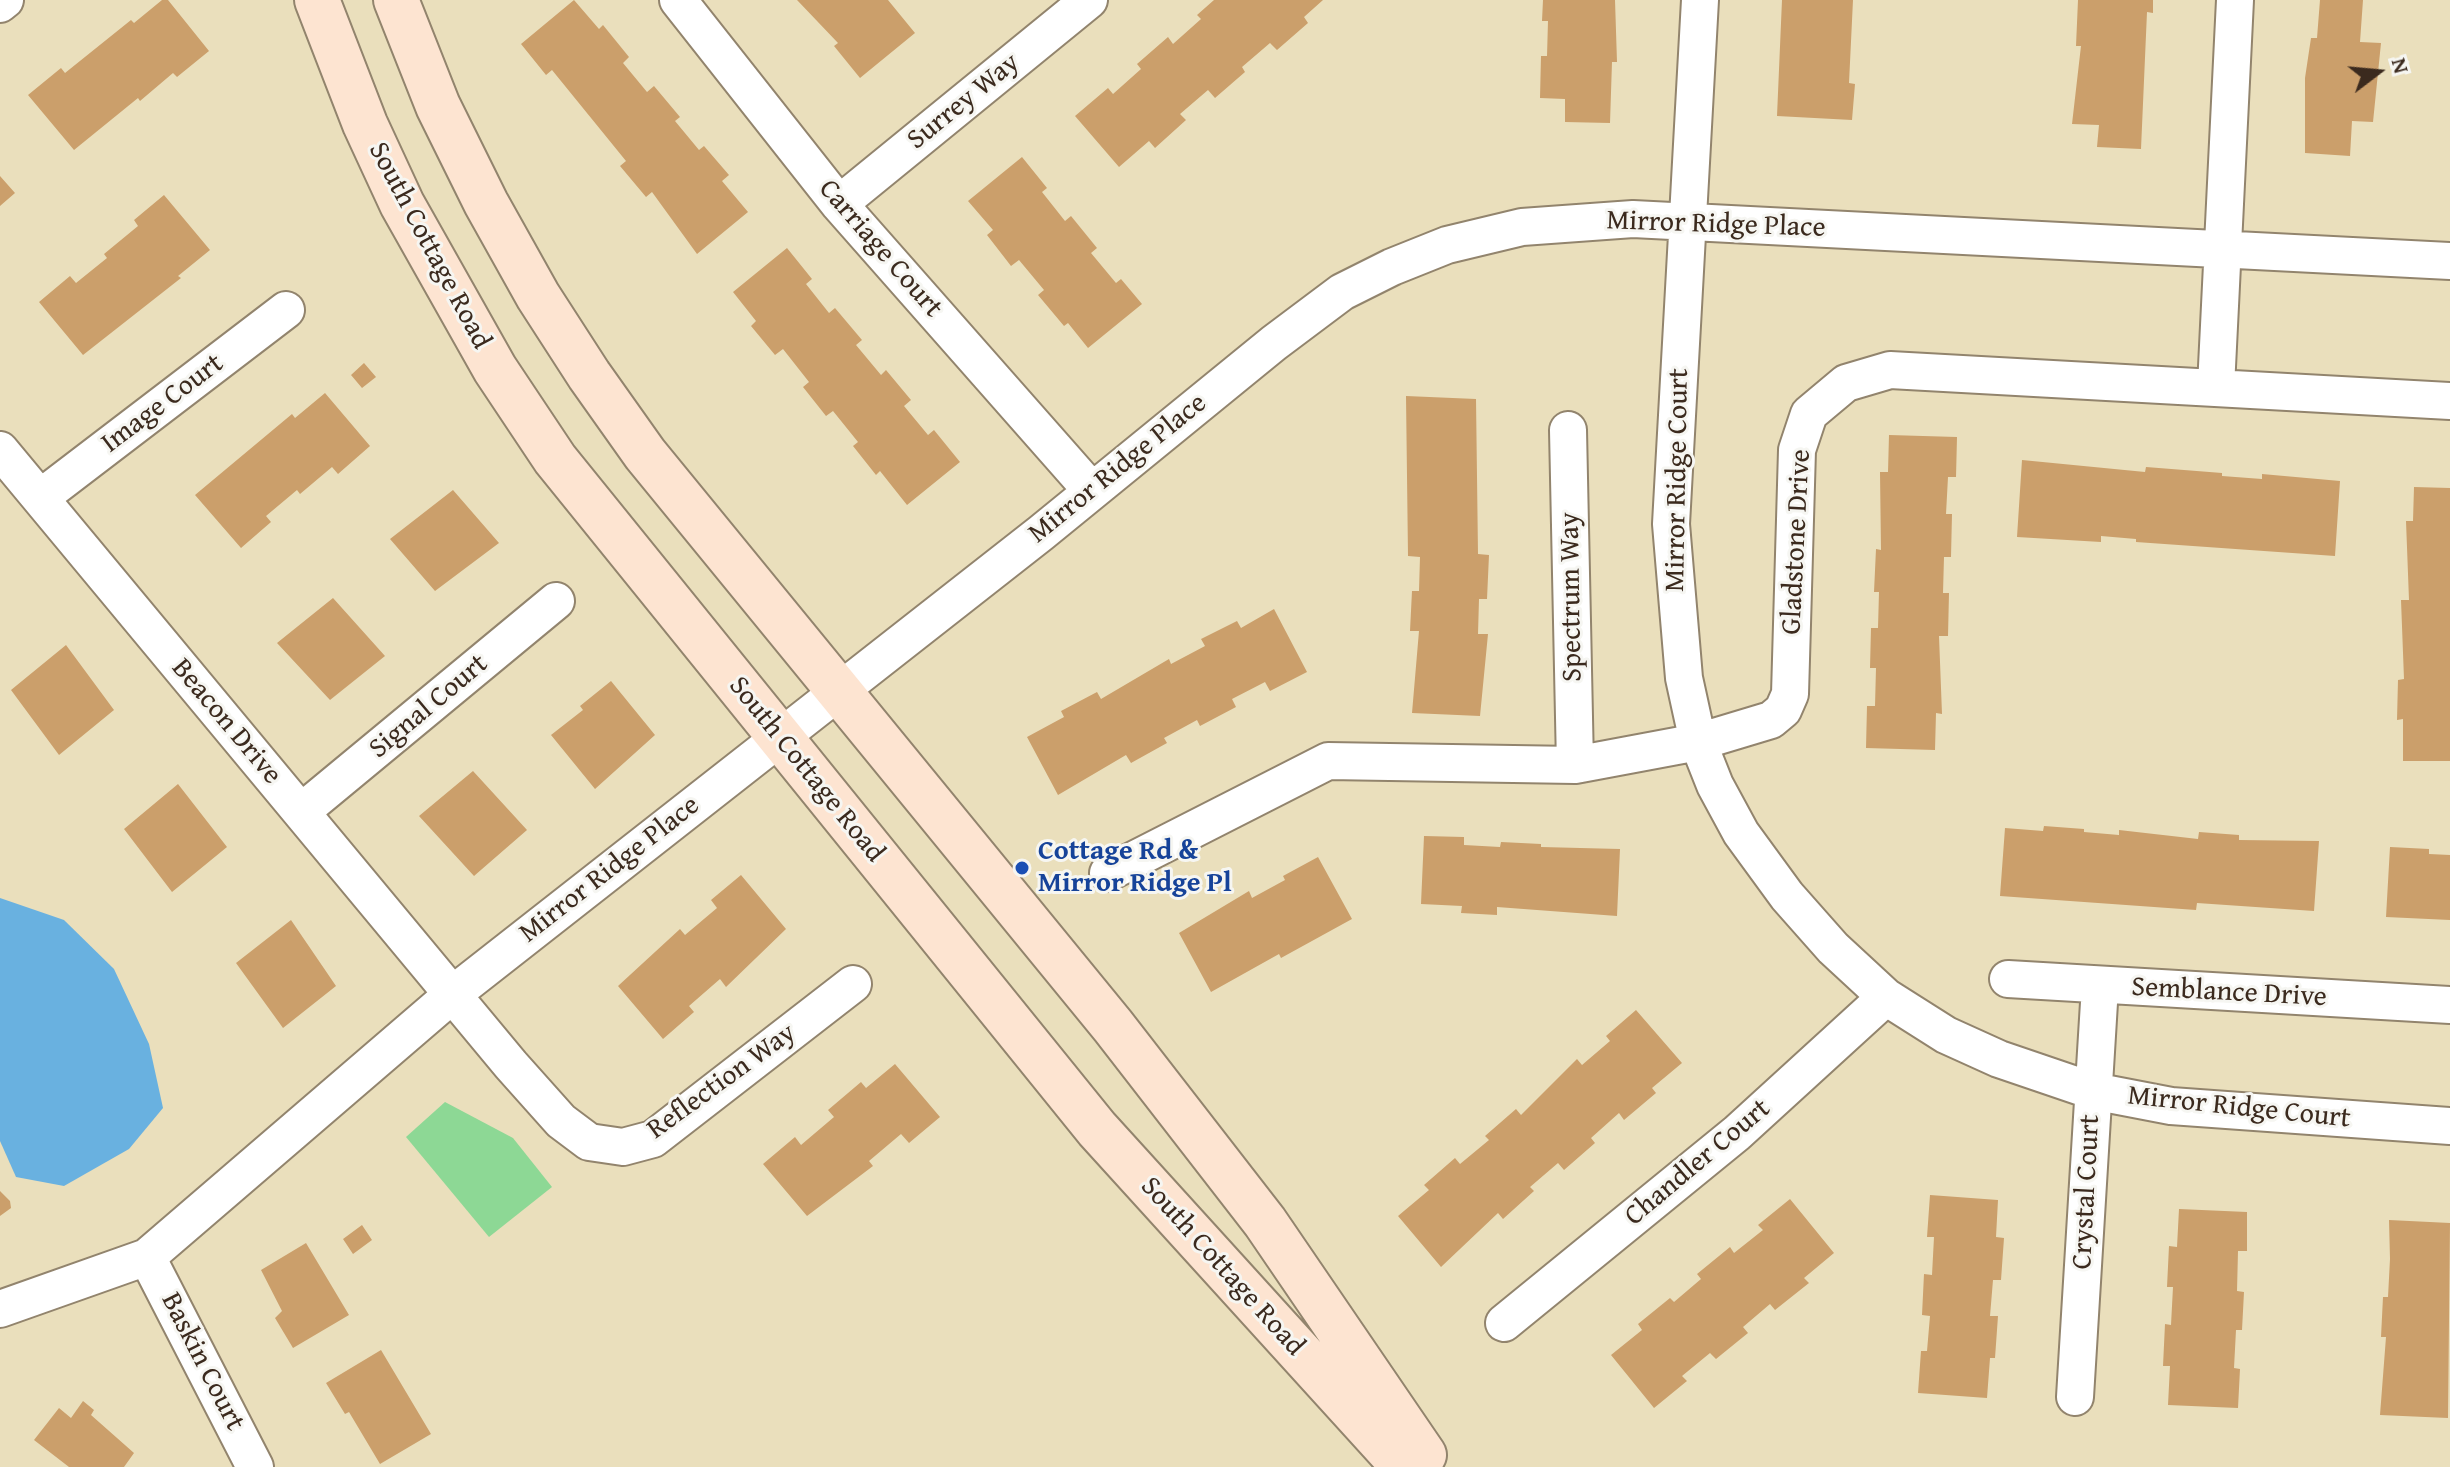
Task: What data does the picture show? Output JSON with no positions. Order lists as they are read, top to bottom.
{
  "streets": {
    "street": [
      "Surrey Way",
      "Mirror Ridge Place",
      "South Cottage Road",
      "Carriage Court",
      "Image Court",
      "Mirror Ridge Court",
      "Gladstone Drive",
      "Spectrum Way",
      "Signal Court",
      "Beacon Drive",
      "Semblance Drive",
      "Reflection Way",
      "Chandler Court",
      "Crystal Court",
      "Baskin Court"
    ]
  },
  "crossings": [
    ["Surrey Way", "Carriage Court"],
    ["Mirror Ridge Place", "South Cottage Road"],
    ["Mirror Ridge Place", "Carriage Court"],
    ["Mirror Ridge Place", "Mirror Ridge Court"],
    ["Mirror Ridge Place", "Beacon Drive"],
    ["Mirror Ridge Place", "Reflection Way"],
    ["Mirror Ridge Place", "Baskin Court"],
    ["Image Court", "Beacon Drive"],
    ["Mirror Ridge Court", "Gladstone Drive"],
    ["Mirror Ridge Court", "Chandler Court"],
    ["Mirror Ridge Court", "Crystal Court"],
    ["Signal Court", "Beacon Drive"],
    ["Beacon Drive", "Reflection Way"],
    ["Semblance Drive", "Crystal Court"]
  ],
  "places": ["Cottage Rd & Mirror Ridge Pl"],
  "north": "right"
}
